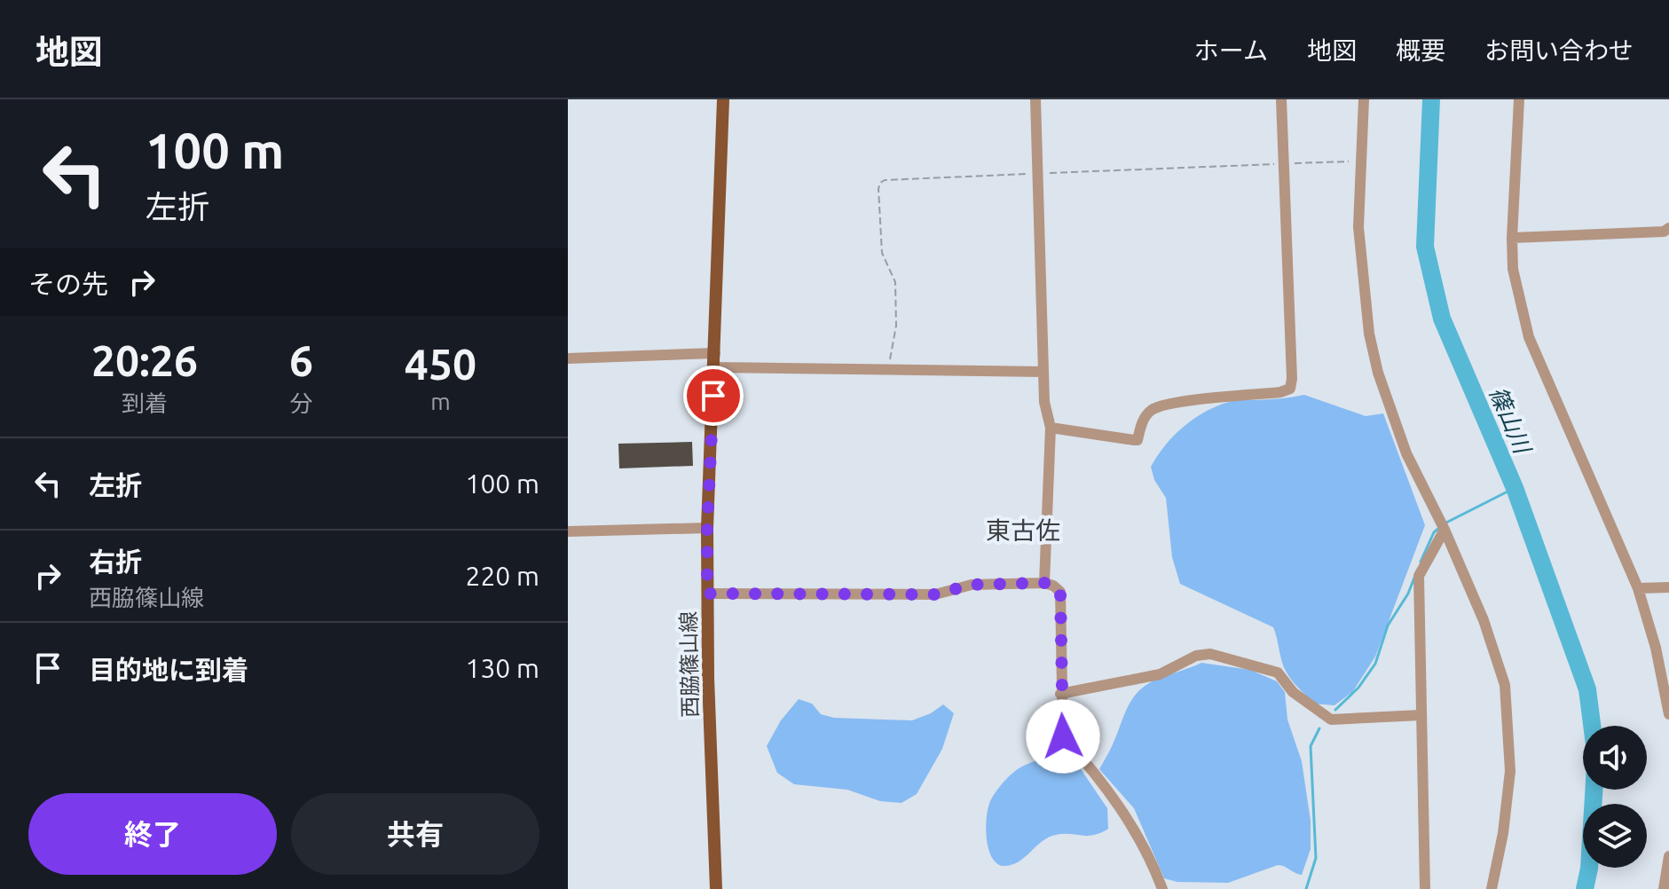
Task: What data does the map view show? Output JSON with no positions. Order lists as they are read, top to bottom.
{
  "streets": {
    "main road": ["西脇篠山線"]
  },
  "districts": ["東古佐"],
  "water": ["篠山川"],
  "page": {
    "header": "地図",
    "nav": [
      "ホーム",
      "地図",
      "概要",
      "お問い合わせ"
    ],
    "turn": ["100 m", "左折"],
    "then": "その先",
    "eta": [
      "20:26",
      "到着",
      "6",
      "分",
      "450",
      "m"
    ],
    "list": [
      {
        "name": "左折",
        "value": "100 m"
      },
      {
        "name": "右折",
        "note": "西脇篠山線",
        "value": "220 m"
      },
      {
        "name": "目的地に到着",
        "value": "130 m"
      }
    ],
    "buttons": ["終了", "共有"]
  }
}
